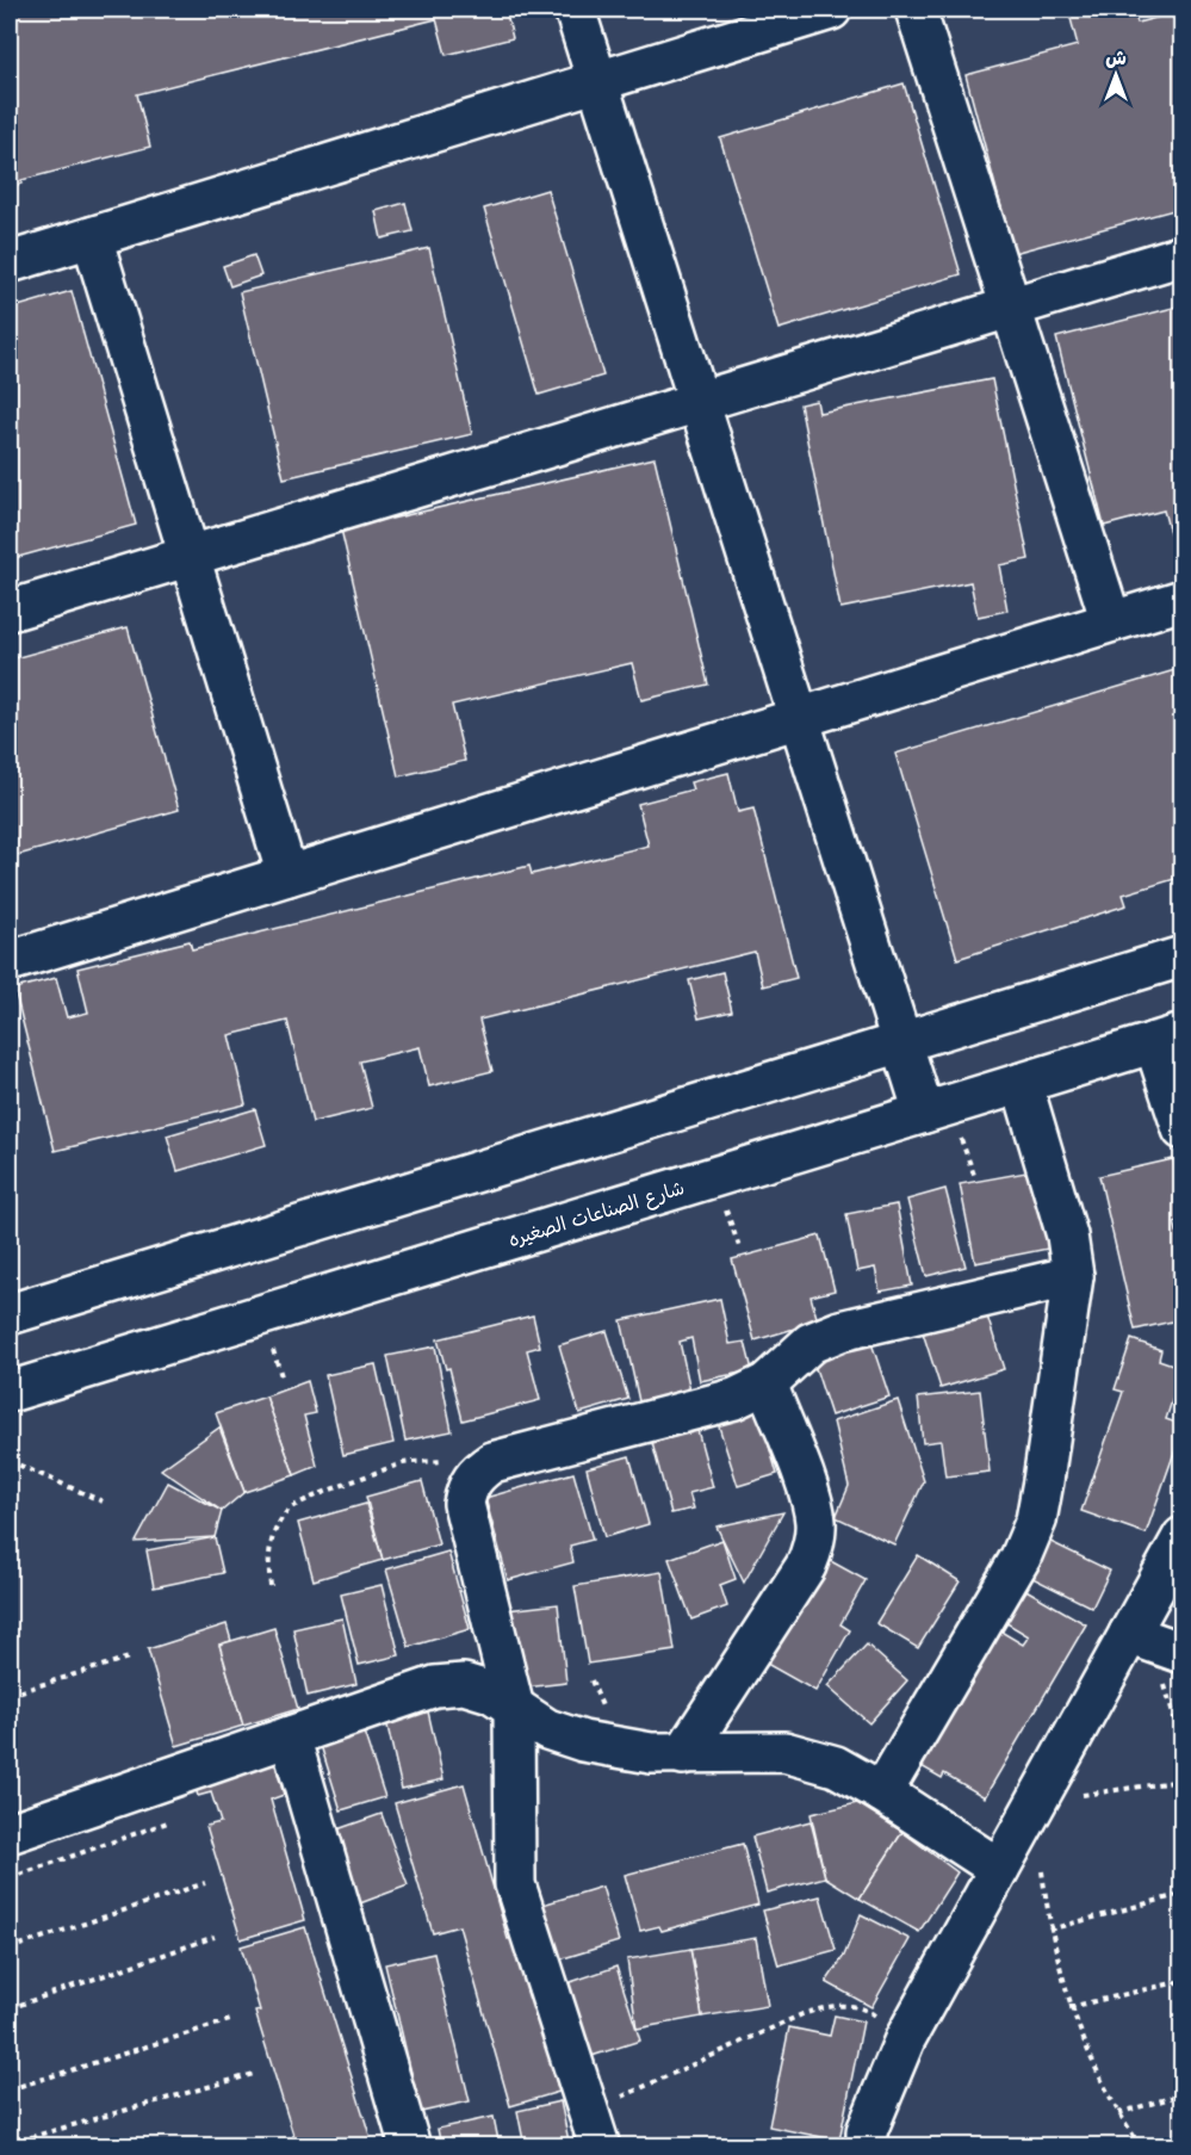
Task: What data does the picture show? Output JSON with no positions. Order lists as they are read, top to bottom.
{
  "streets": {
    "street": ["شارع الصناعات الصغيره"]
  },
  "north": "top"
}
